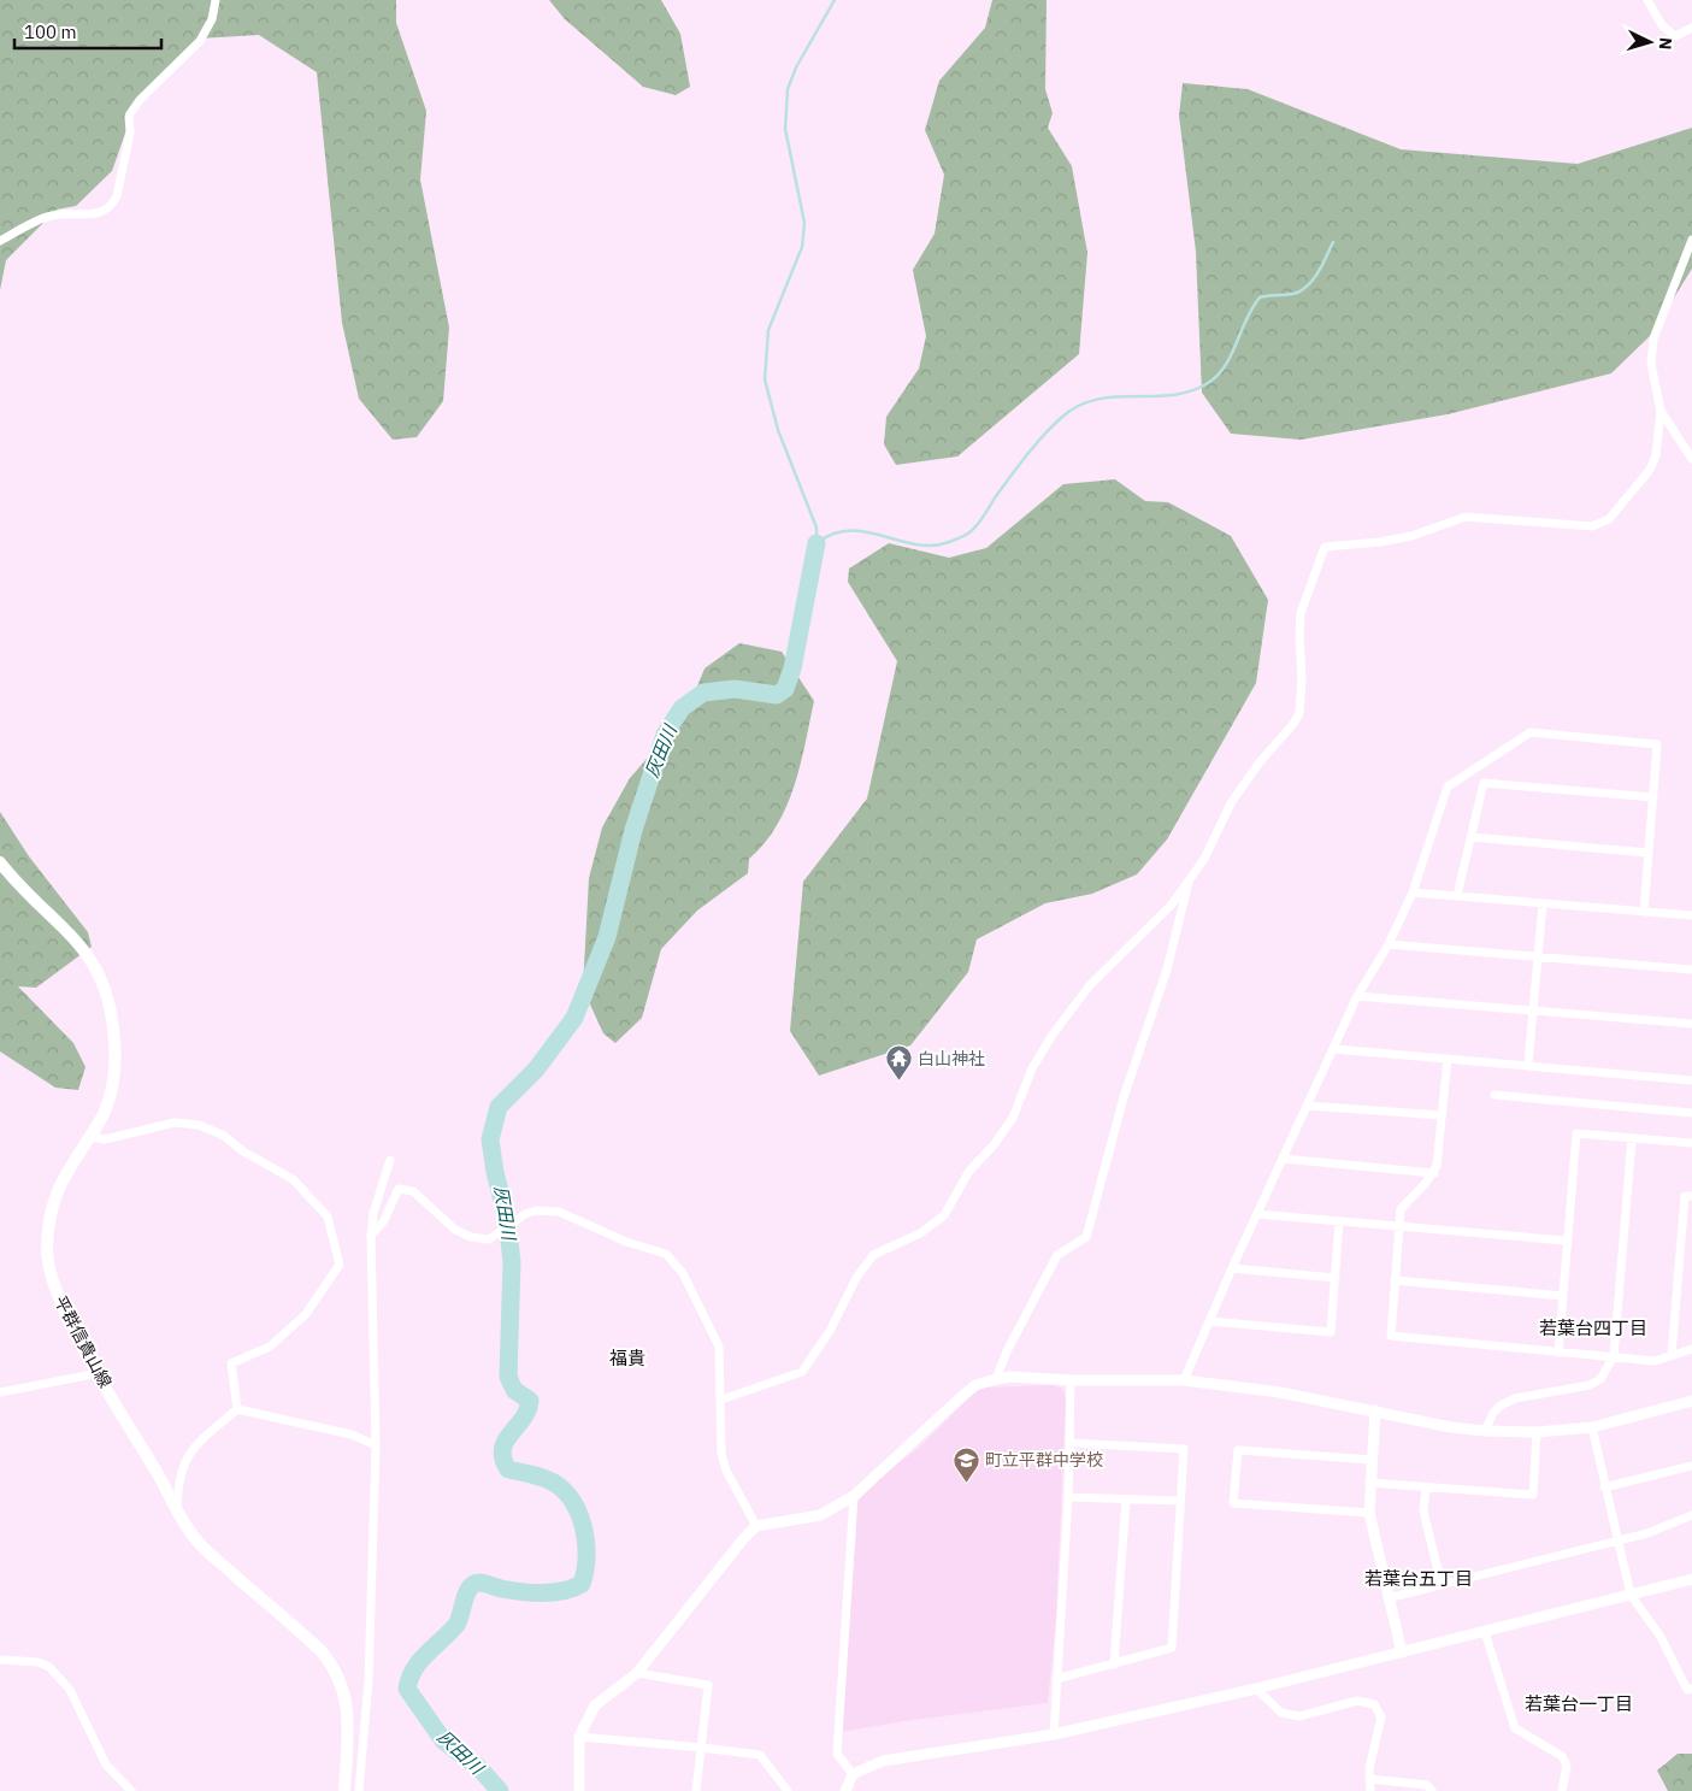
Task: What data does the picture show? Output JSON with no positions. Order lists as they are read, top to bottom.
{
  "streets": {
    "main road": ["平群信貴山線"]
  },
  "districts": [
    "若葉台四丁目",
    "福貴",
    "若葉台五丁目",
    "若葉台一丁目"
  ],
  "water": ["灰田川"],
  "places": {
    "temple": ["白山神社"],
    "school or university": ["町立平群中学校"]
  },
  "scale_bar": "100 m",
  "north": "right"
}
